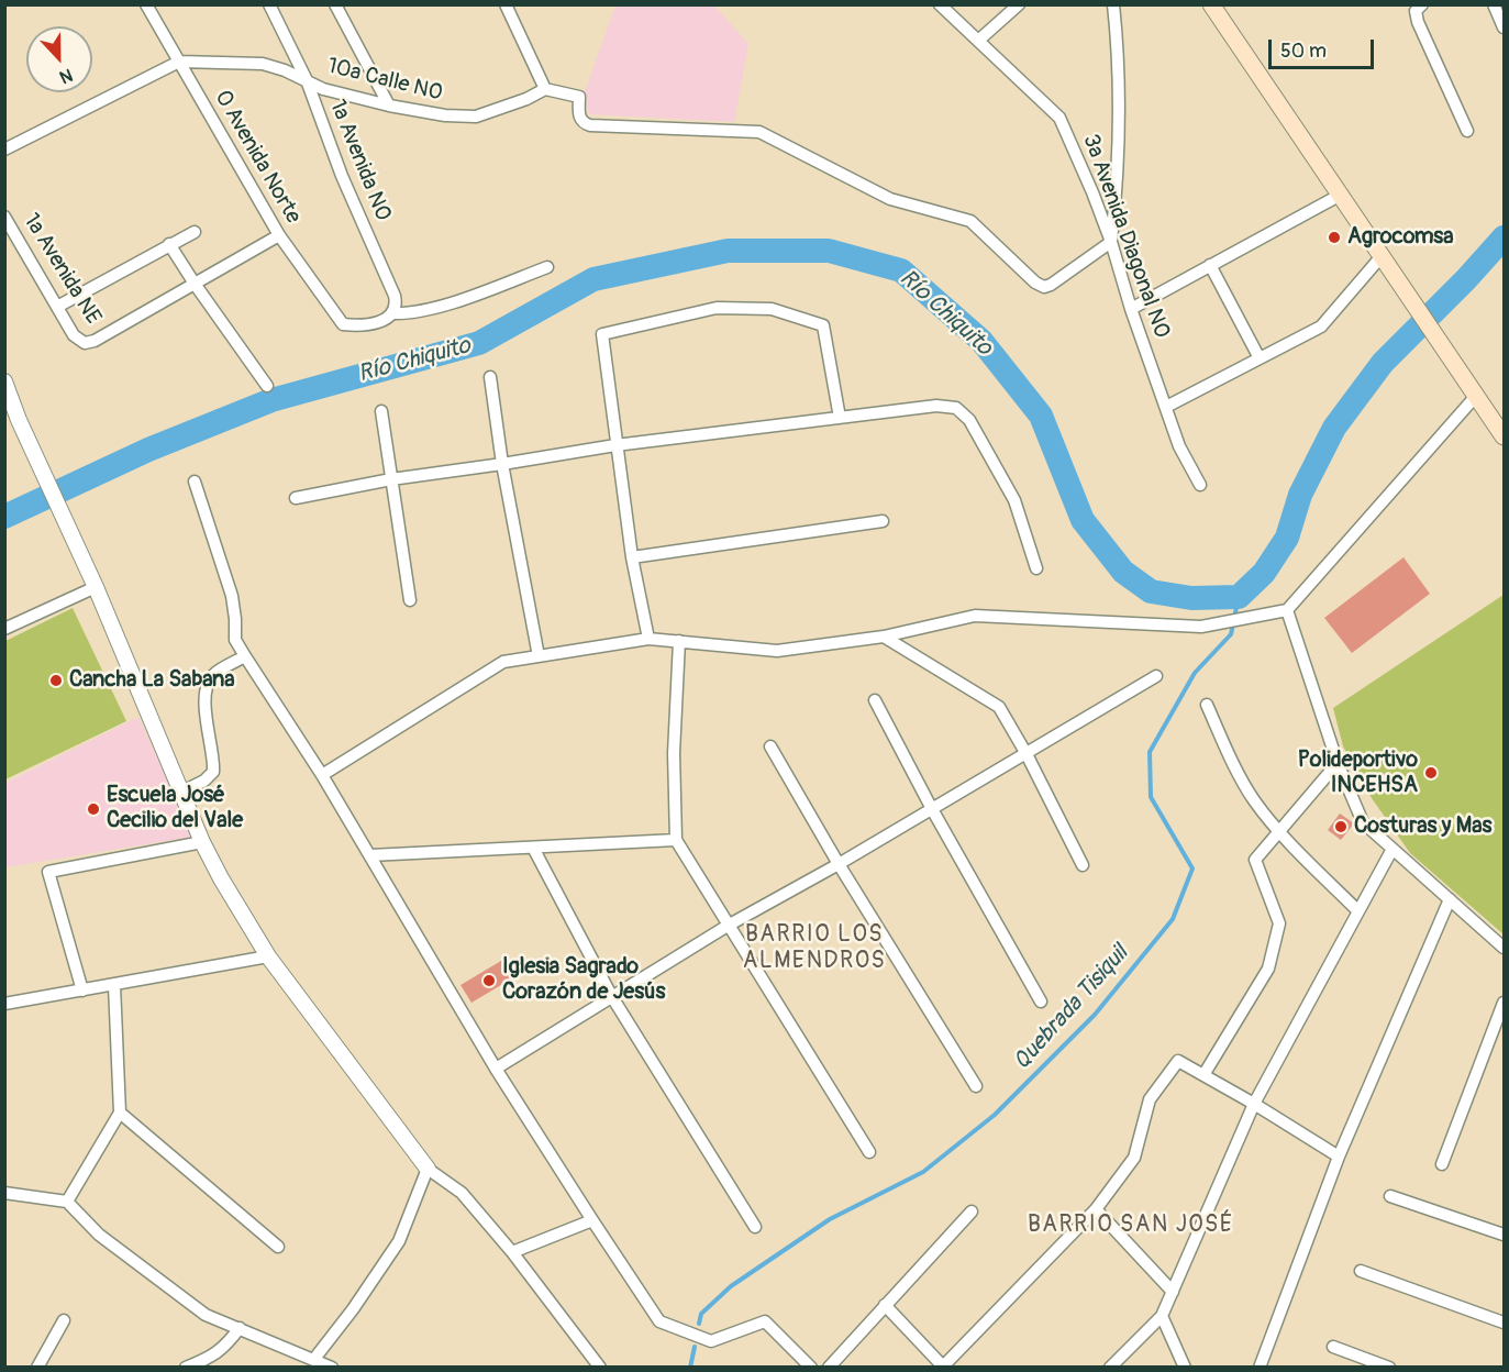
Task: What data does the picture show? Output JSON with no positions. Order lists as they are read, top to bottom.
{
  "streets": {
    "street": [
      "10a Calle NO",
      "0 Avenida Norte",
      "1a Avenida NO",
      "3a Avenida Diagonal NO",
      "1a Avenida NE"
    ]
  },
  "crossings": [
    ["10a Calle NO", "0 Avenida Norte"],
    ["10a Calle NO", "1a Avenida NO"],
    ["0 Avenida Norte", "1a Avenida NO"]
  ],
  "districts": ["BARRIO LOS ALMENDROS", "BARRIO SAN JOSÉ"],
  "water": ["Río Chiquito", "Quebrada Tisiquil"],
  "places": [
    "Agrocomsa",
    "Cancha La Sabana",
    "Polideportivo INCEHSA",
    "Escuela José Cecilio del Vale",
    "Costuras y Mas",
    "Iglesia Sagrado Corazón de Jesús"
  ],
  "scale_bar": "50 m",
  "north": "bottom"
}
